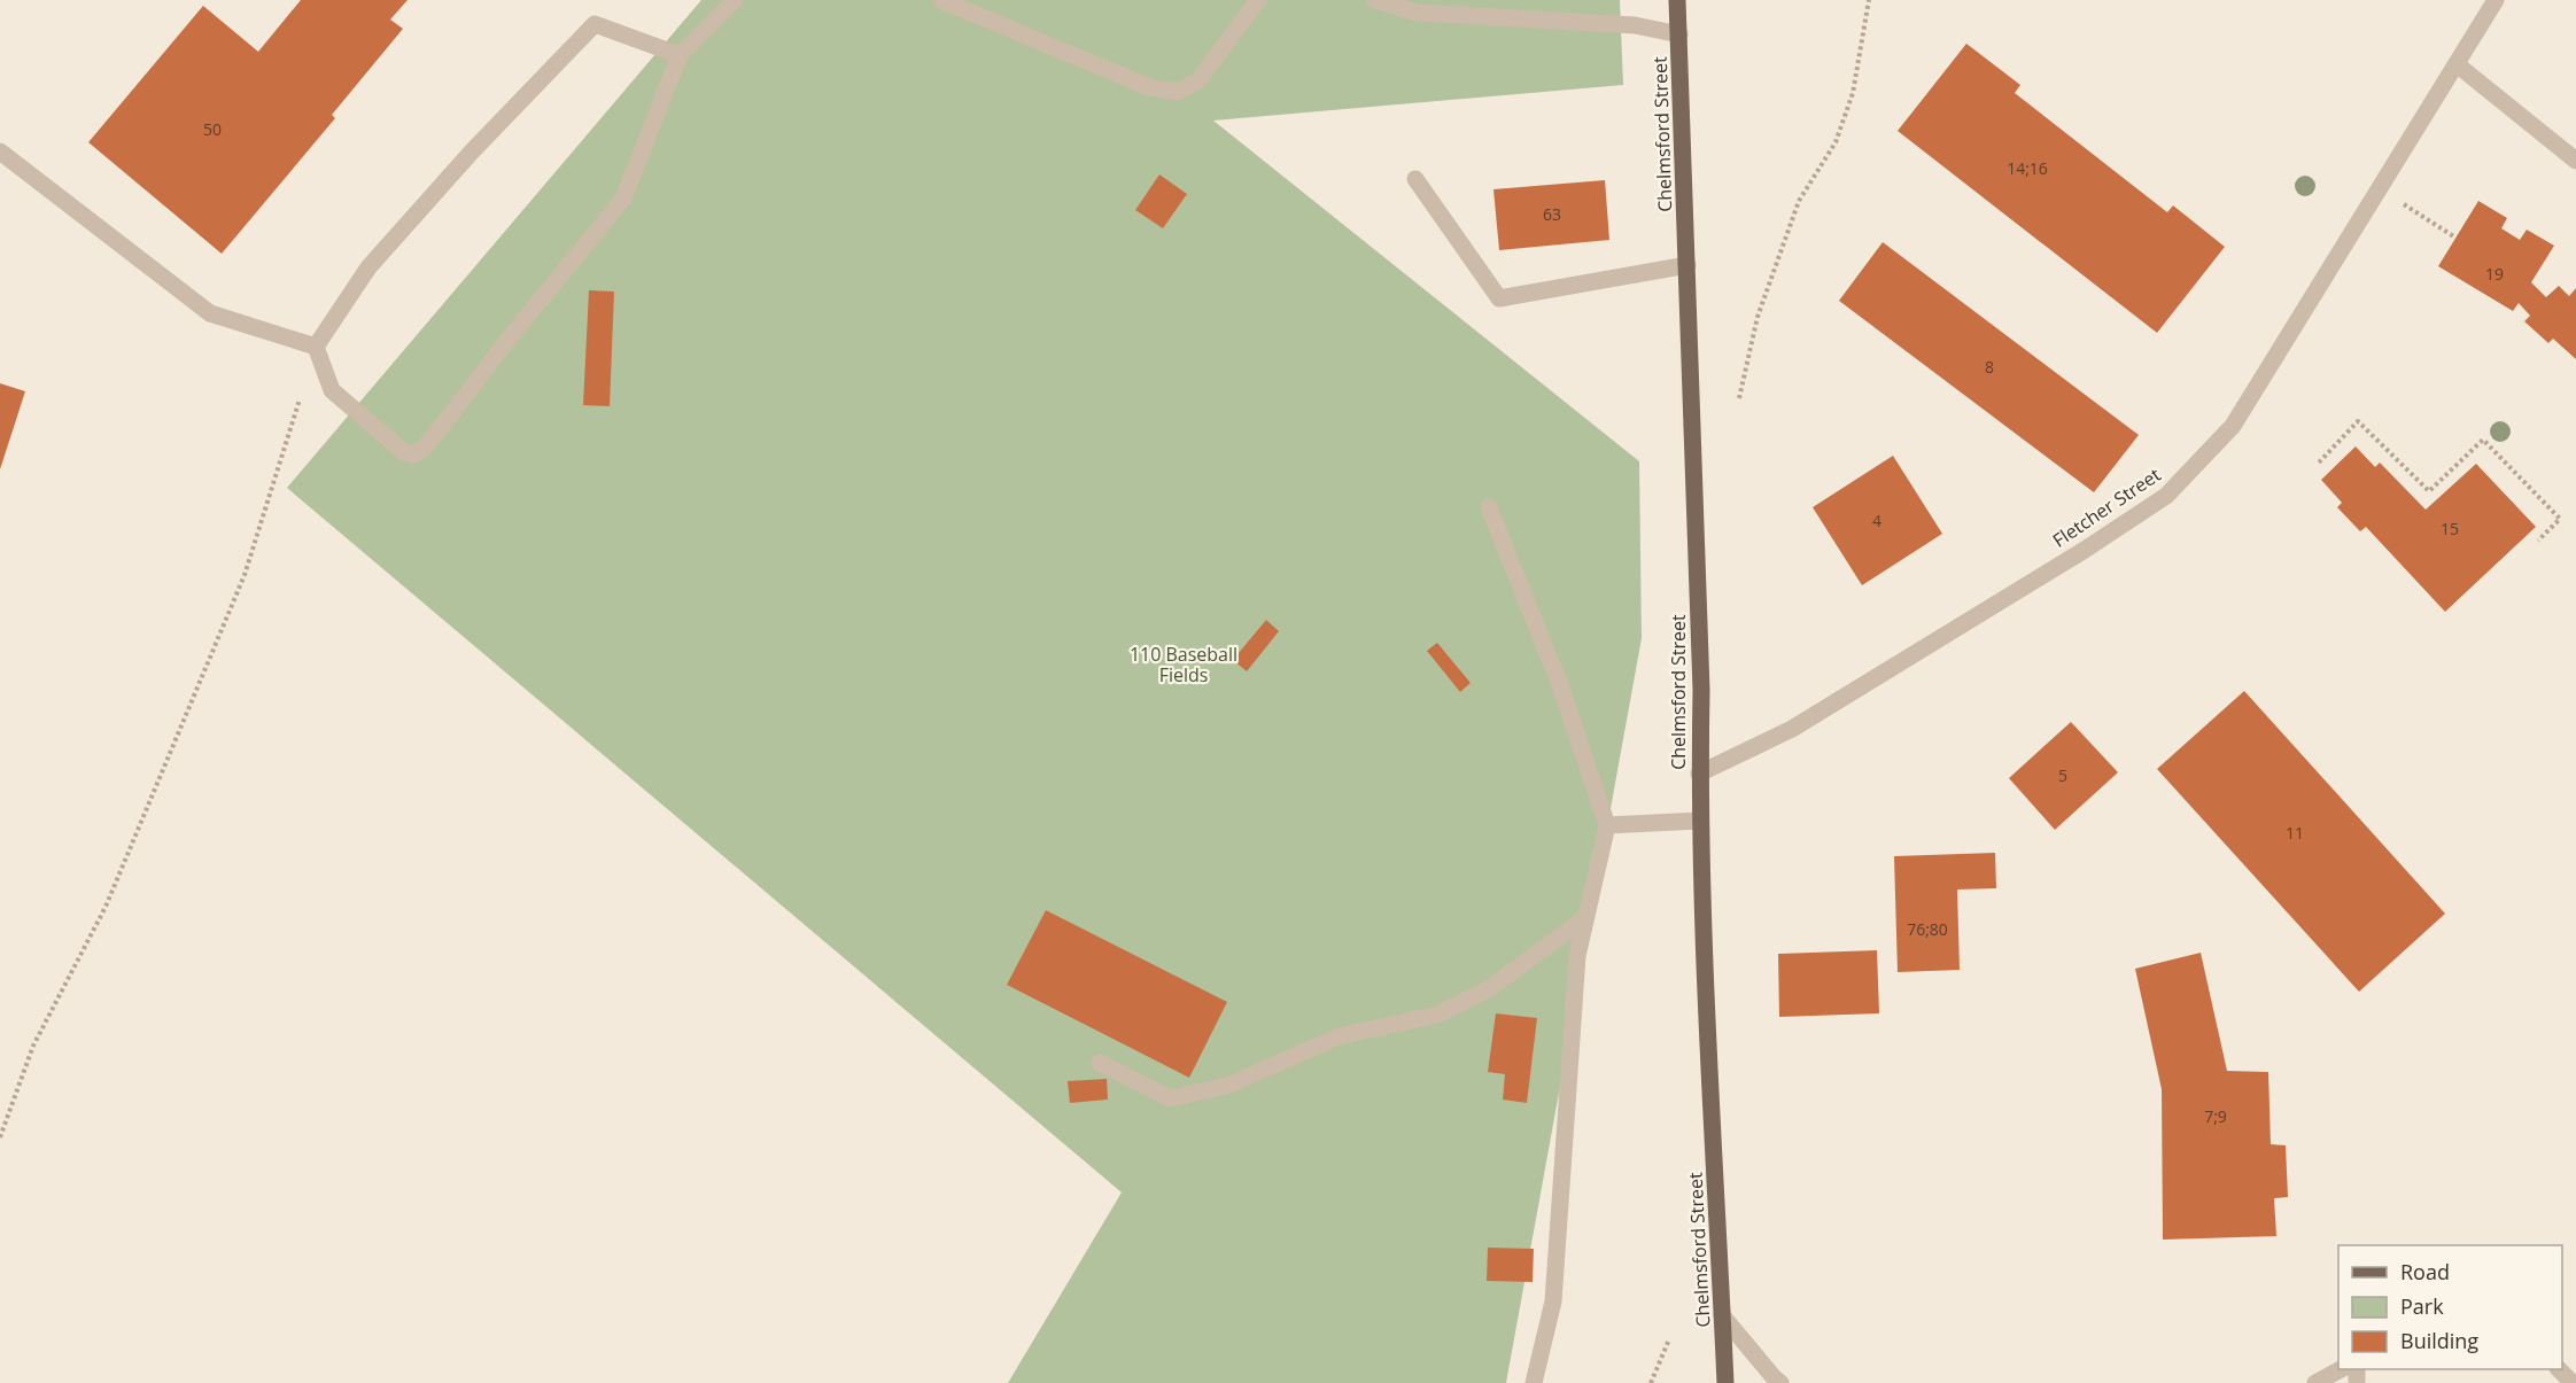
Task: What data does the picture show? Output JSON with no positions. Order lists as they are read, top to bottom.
{
  "streets": {
    "main road": ["Chelmsford Street"],
    "street": ["Fletcher Street"]
  },
  "crossings": [
    ["Chelmsford Street", "Fletcher Street"]
  ],
  "parks": ["110 Baseball Fields"],
  "house_numbers": [
    "50",
    "14;16",
    "63",
    "19",
    "8",
    "4",
    "15",
    "5",
    "11",
    "76;80",
    "7;9"
  ],
  "legend": ["Road", "Park", "Building"]
}
